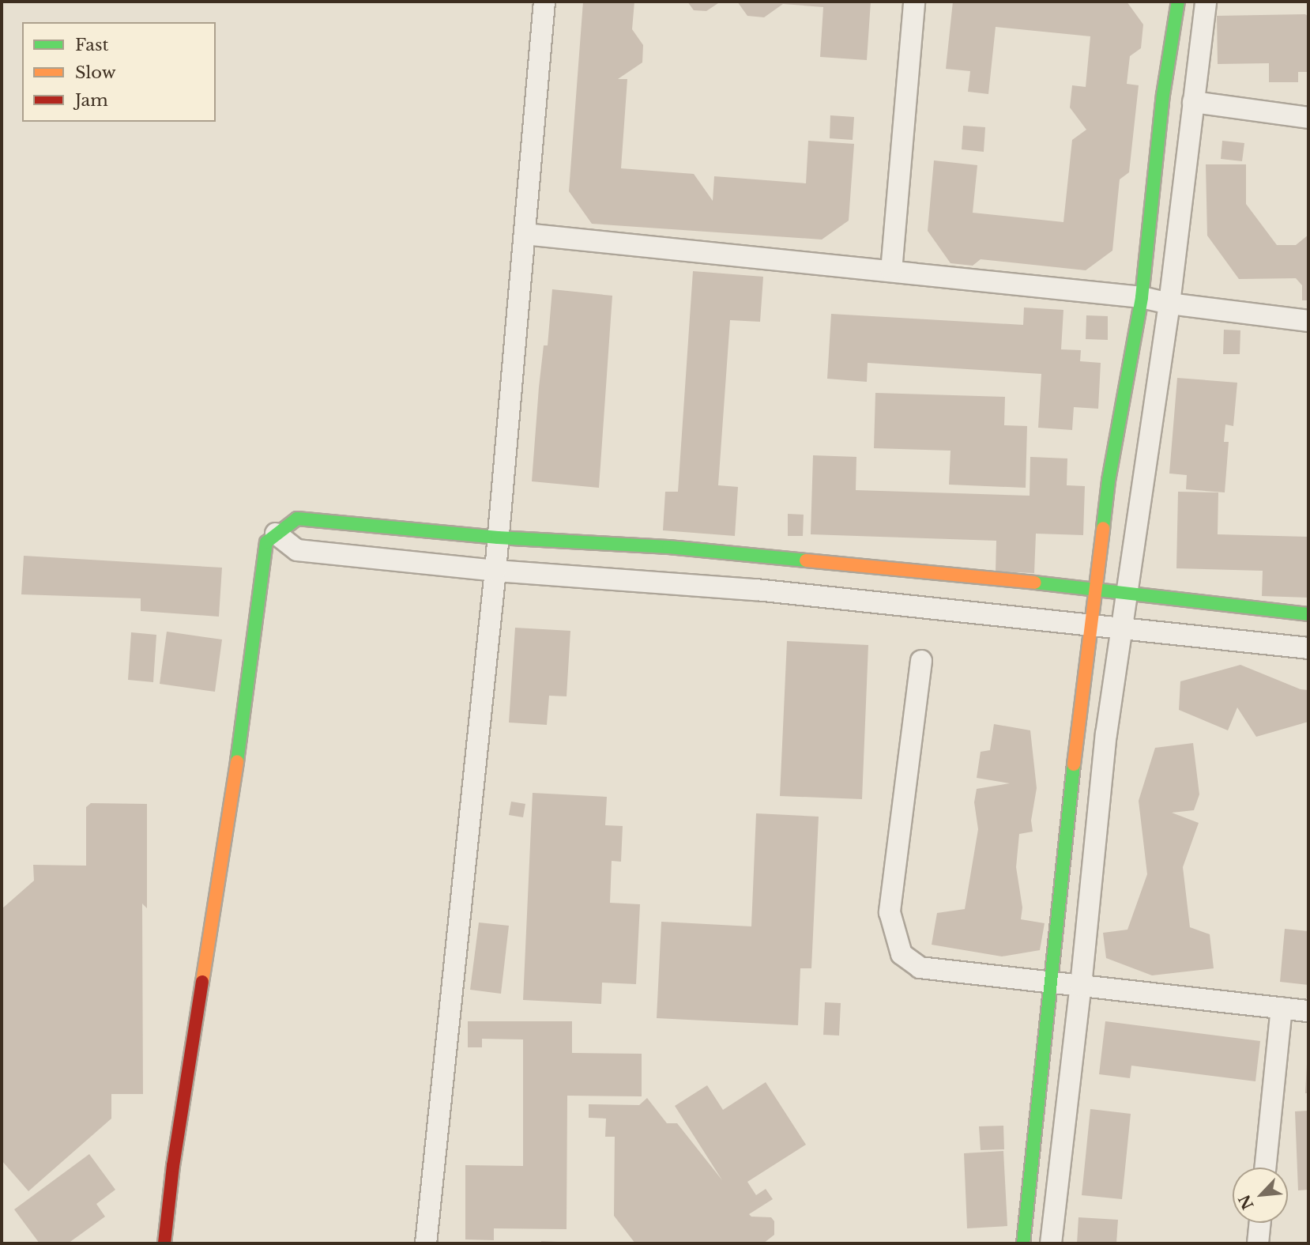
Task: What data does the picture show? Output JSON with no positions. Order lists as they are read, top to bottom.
{
  "legend": ["Fast", "Slow", "Jam"],
  "north": "bottom left"
}
